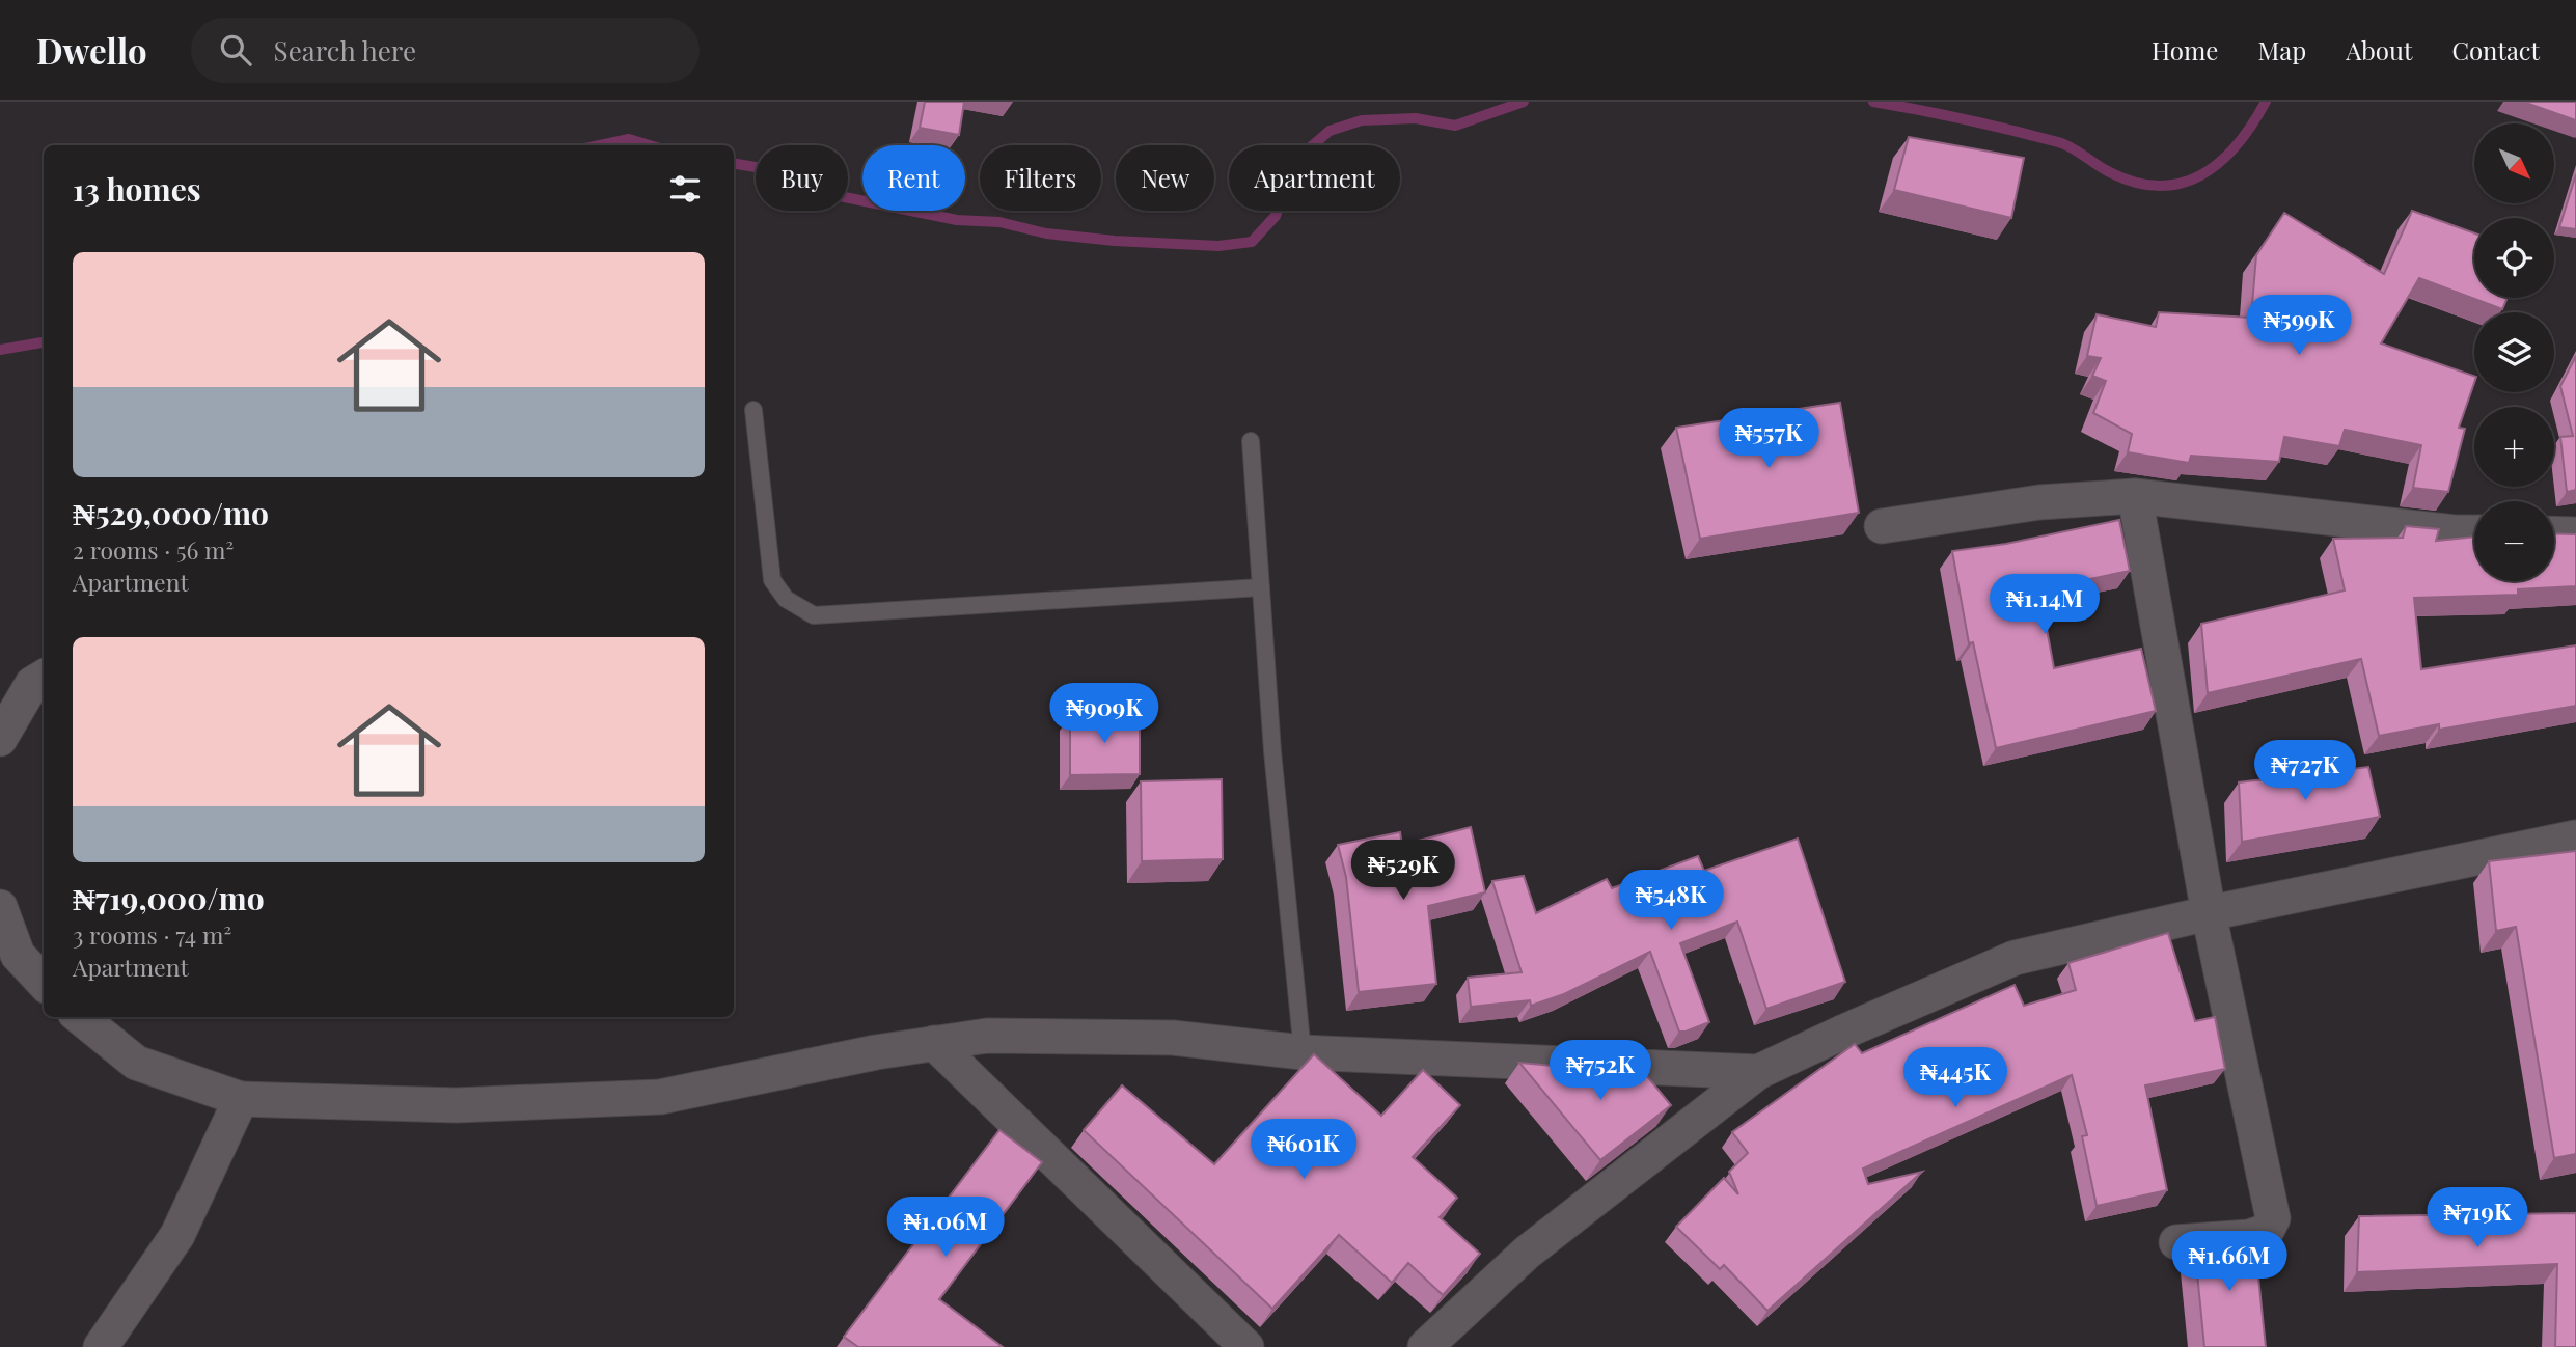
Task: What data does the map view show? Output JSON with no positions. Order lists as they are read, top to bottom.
{
  "north": "bottom right",
  "page": {
    "header": "Dwello",
    "search": "Search here",
    "nav": [
      "Home",
      "Map",
      "About",
      "Contact"
    ],
    "map_buttons": ["+", "−"],
    "chip": [
      "Buy",
      "Rent",
      "Filters",
      "New",
      "Apartment"
    ],
    "heading": "13 homes",
    "list": [
      {
        "name": "₦529,000/mo",
        "note": "2 rooms · 56 m² · Apartment"
      },
      {
        "name": "₦719,000/mo",
        "note": "3 rooms · 74 m² · Apartment"
      }
    ],
    "price": [
      "₦599K",
      "₦557K",
      "₦1.14M",
      "₦909K",
      "₦727K",
      "₦529K",
      "₦548K",
      "₦752K",
      "₦445K",
      "₦601K",
      "₦719K",
      "₦1.06M",
      "₦1.66M"
    ]
  }
}
